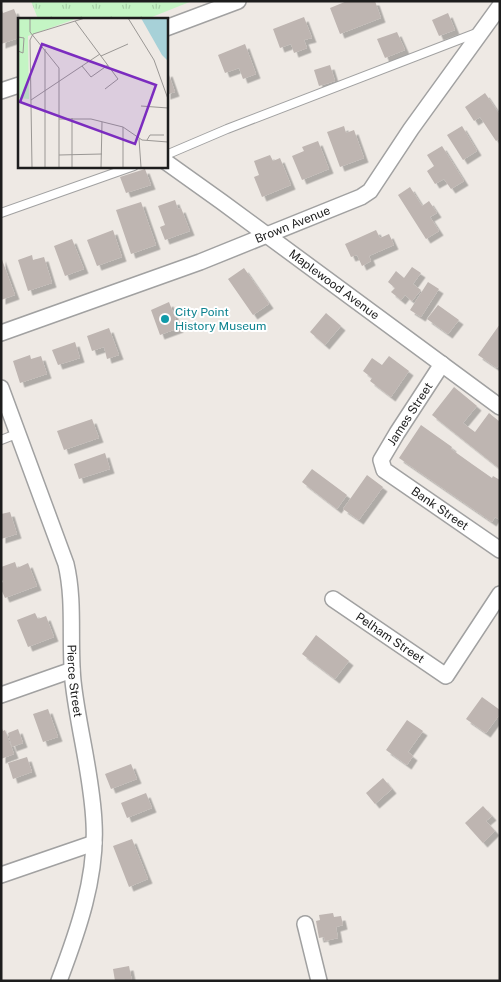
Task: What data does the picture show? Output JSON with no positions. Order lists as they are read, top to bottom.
{
  "streets": {
    "street": [
      "Brown Avenue",
      "Maplewood Avenue",
      "James Street",
      "Bank Street",
      "Pelham Street",
      "Pierce Street"
    ]
  },
  "crossings": [
    ["Brown Avenue", "Maplewood Avenue"],
    ["Maplewood Avenue", "James Street"],
    ["James Street", "Bank Street"]
  ],
  "places": ["City Point History Museum"]
}
